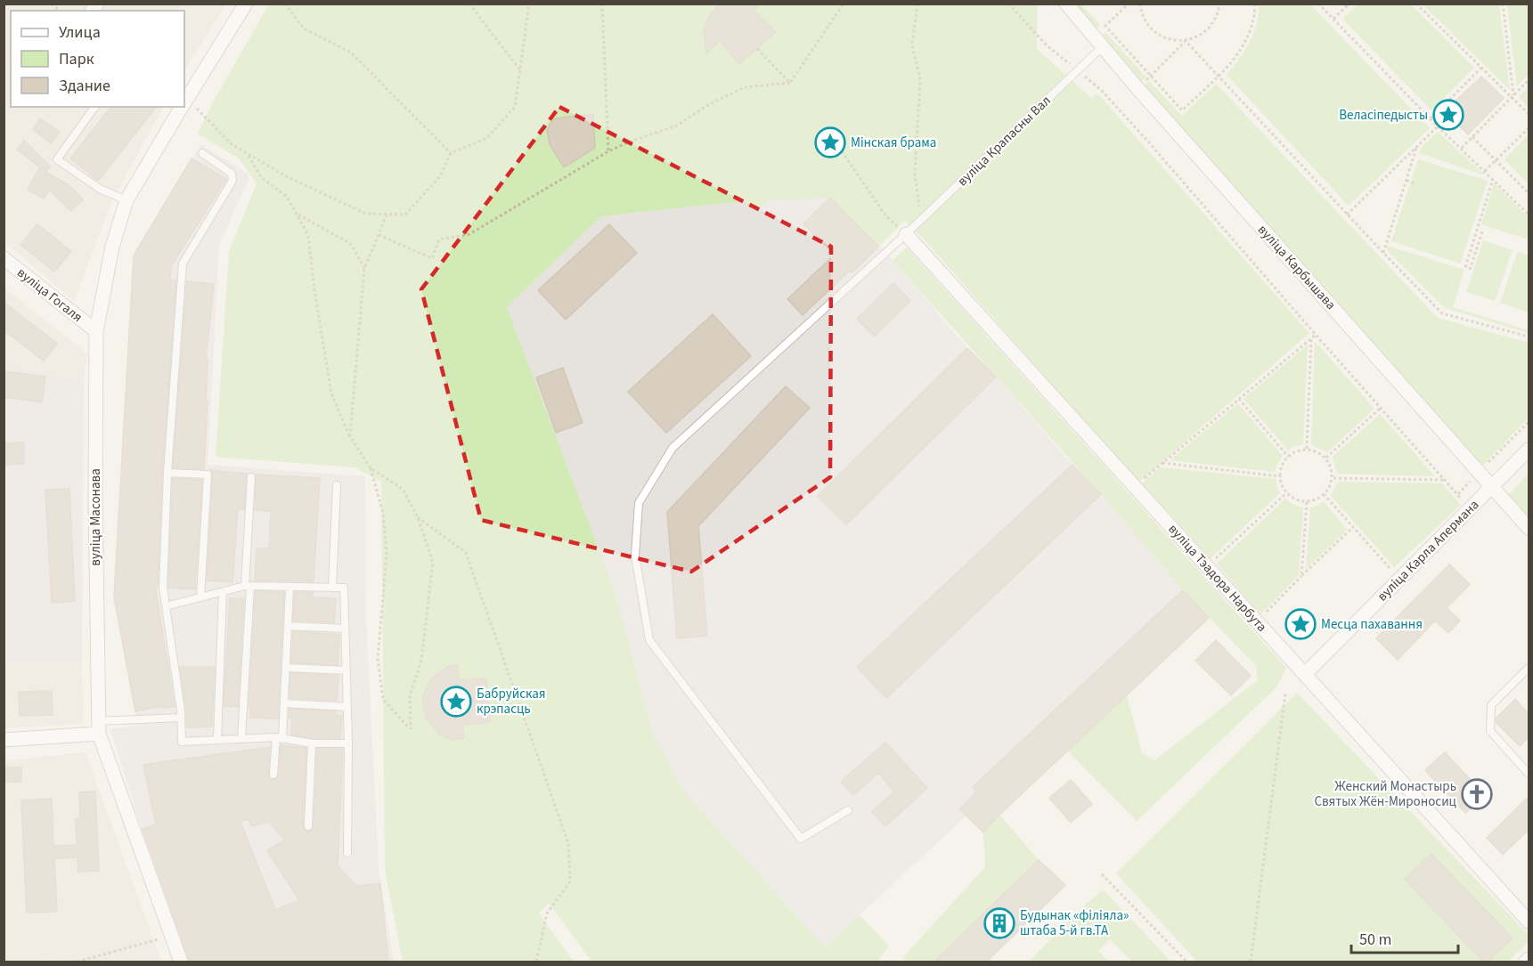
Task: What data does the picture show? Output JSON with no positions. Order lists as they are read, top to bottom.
{
  "streets": {
    "street": [
      "вуліца Карбышава",
      "вуліца Гогаля",
      "вуліца Масонава",
      "вуліца Карла Апермана",
      "вуліца Тэадора Нарбута"
    ],
    "lane": ["вуліца Крапасны Вал"]
  },
  "crossings": [
    ["вуліца Крапасны Вал", "вуліца Карбышава"],
    ["вуліца Крапасны Вал", "вуліца Тэадора Нарбута"],
    ["вуліца Карбышава", "вуліца Карла Апермана"],
    ["вуліца Гогаля", "вуліца Масонава"],
    ["вуліца Карла Апермана", "вуліца Тэадора Нарбута"]
  ],
  "places": {
    "place": [
      "Веласіпедысты",
      "Мінская брама",
      "Месца пахавання",
      "Бабруйская крэпасць"
    ],
    "church": ["Женский Монастырь Святых Жён-Мироносиц"],
    "building": ["Будынак «філіяла» штаба 5-й гв.ТА"]
  },
  "legend": ["Улица", "Парк", "Здание"],
  "scale_bar": "50 m"
}
